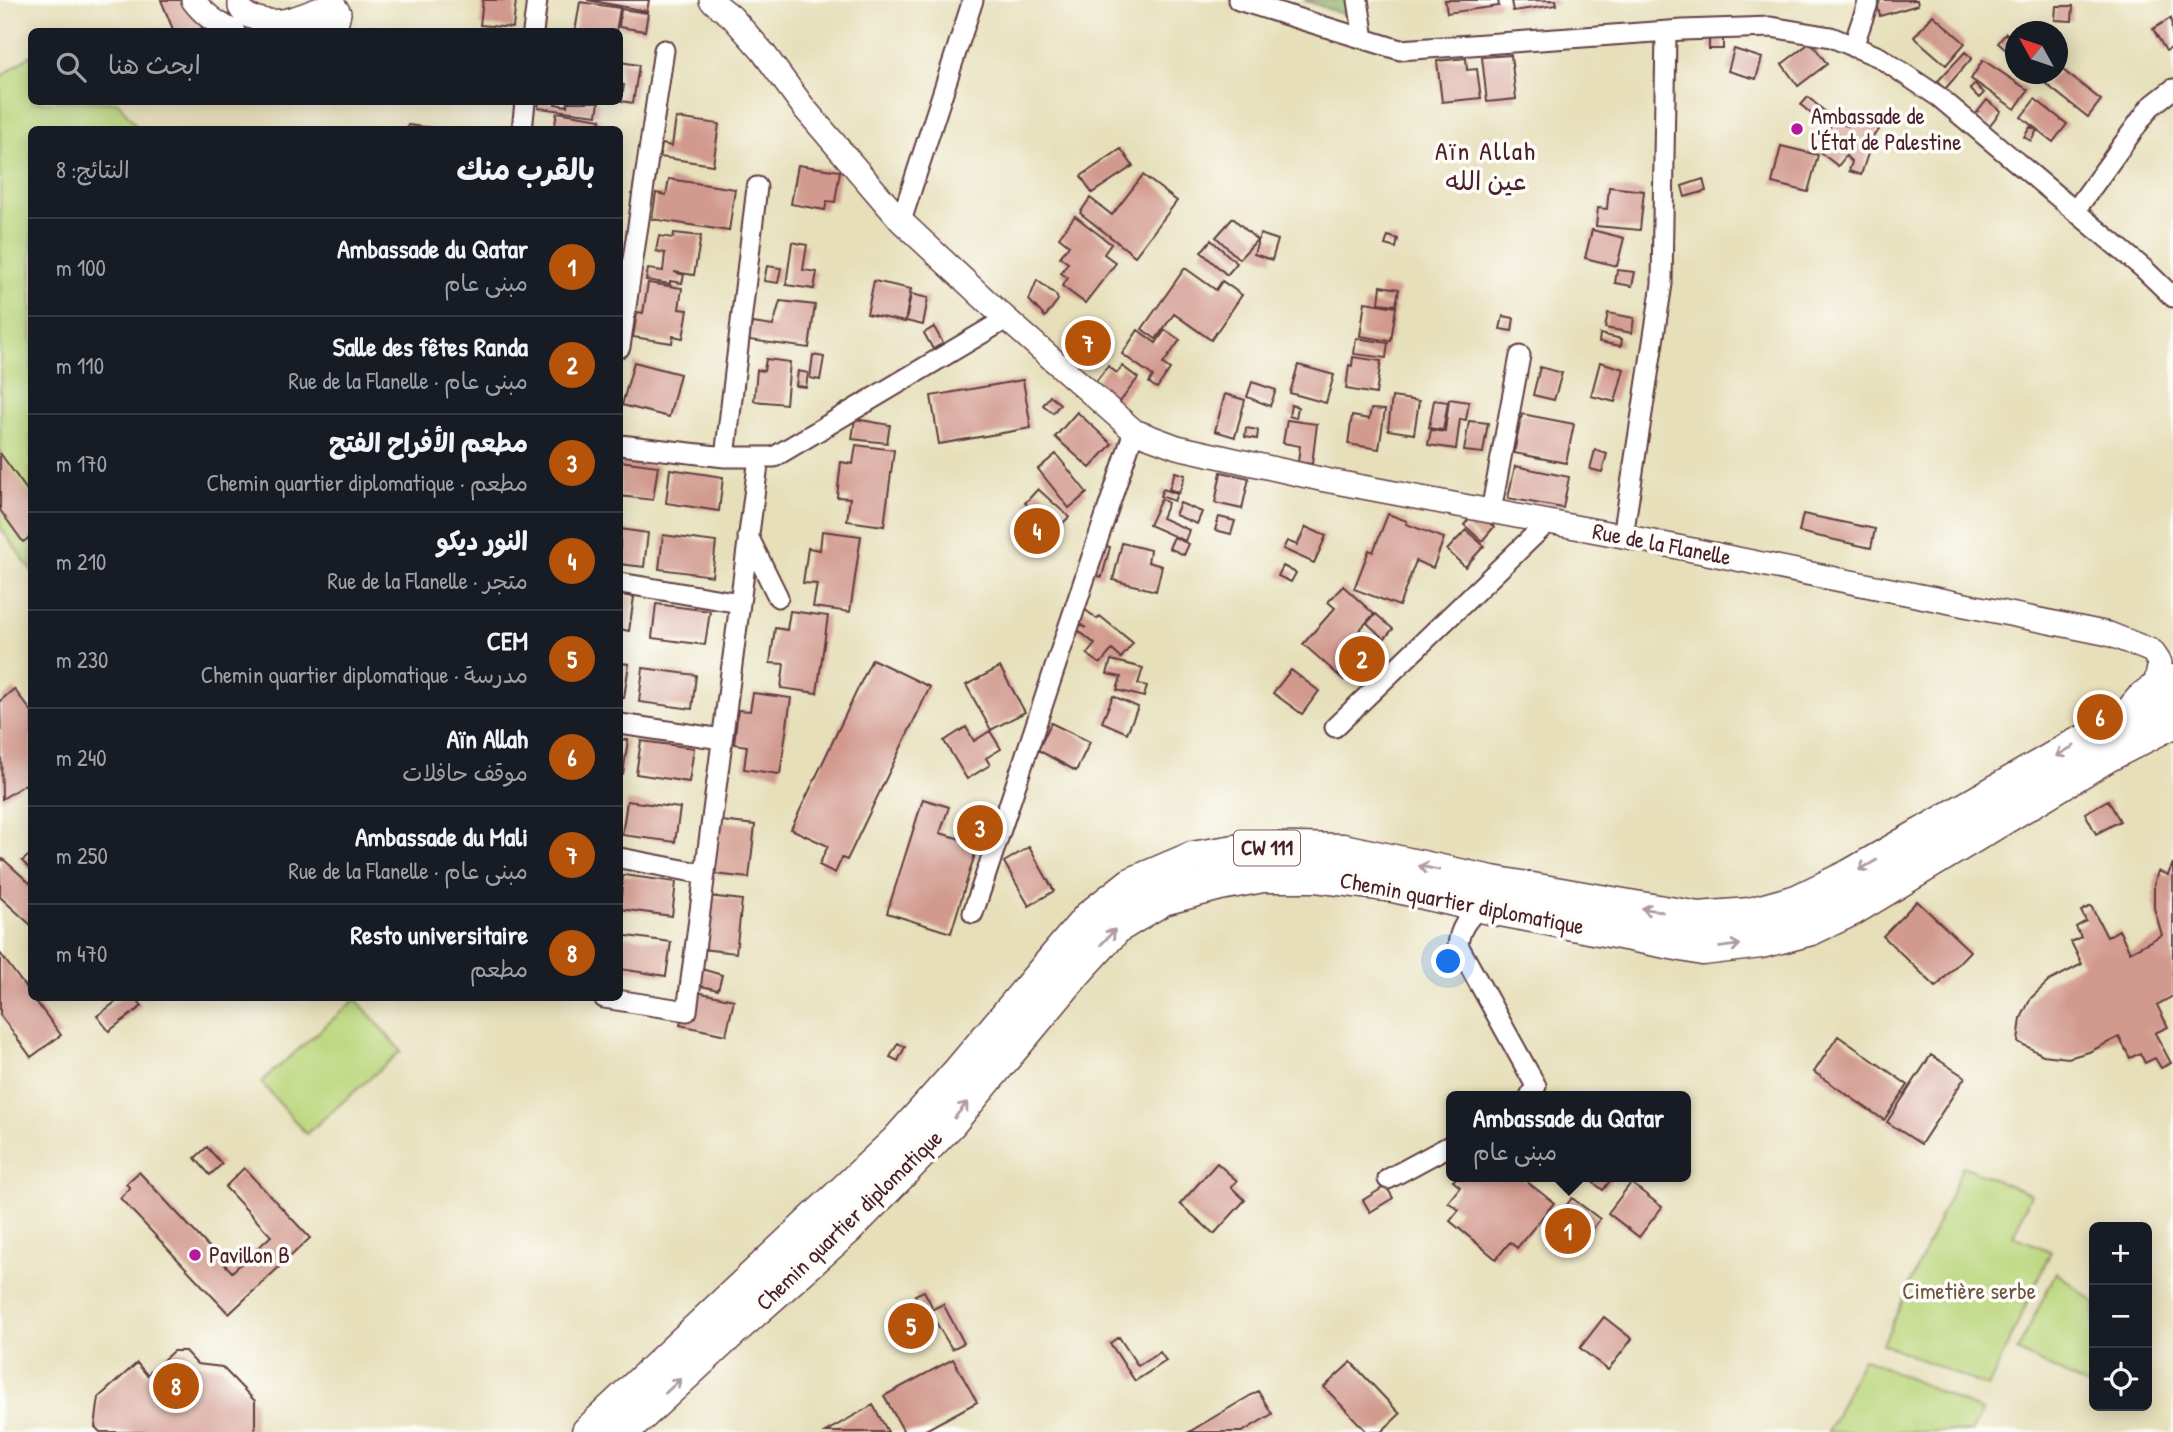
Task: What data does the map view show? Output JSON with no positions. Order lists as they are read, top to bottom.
{
  "streets": {
    "highway": ["CW 111", "Chemin quartier diplomatique"],
    "street": ["Rue de la Flanelle"]
  },
  "crossings": [
    ["CW 111", "Chemin quartier diplomatique"]
  ],
  "districts": ["Aïn Allah عين الله"],
  "parks": ["Cimetière serbe"],
  "places": ["Ambassade de l'État de Palestine", "Pavillon B"],
  "north": "top left",
  "page": {
    "search": "ابحث هنا",
    "heading": ["بالقرب منك", "النتائج: 8"],
    "list": [
      {
        "mark": "1",
        "name": "Ambassade du Qatar",
        "note": "مبنى عام",
        "value": "100 m"
      },
      {
        "mark": "2",
        "name": "Salle des fêtes Randa",
        "note": "مبنى عام · Rue de la Flanelle",
        "value": "110 m"
      },
      {
        "mark": "3",
        "name": "مطعم الأفراح الفتح",
        "note": "مطعم · Chemin quartier diplomatique",
        "value": "170 m"
      },
      {
        "mark": "4",
        "name": "النور ديكو",
        "note": "متجر · Rue de la Flanelle",
        "value": "210 m"
      },
      {
        "mark": "5",
        "name": "CEM",
        "note": "مدرسة · Chemin quartier diplomatique",
        "value": "230 m"
      },
      {
        "mark": "6",
        "name": "Aïn Allah",
        "note": "موقف حافلات",
        "value": "240 m"
      },
      {
        "mark": "7",
        "name": "Ambassade du Mali",
        "note": "مبنى عام · Rue de la Flanelle",
        "value": "250 m"
      },
      {
        "mark": "8",
        "name": "Resto universitaire",
        "note": "مطعم",
        "value": "470 m"
      }
    ],
    "pins": [
      "7",
      "4",
      "2",
      "6",
      "3",
      "1",
      "5",
      "8"
    ],
    "popup": ["Ambassade du Qatar", "مبنى عام"],
    "map_buttons": ["+", "−"]
  }
}
